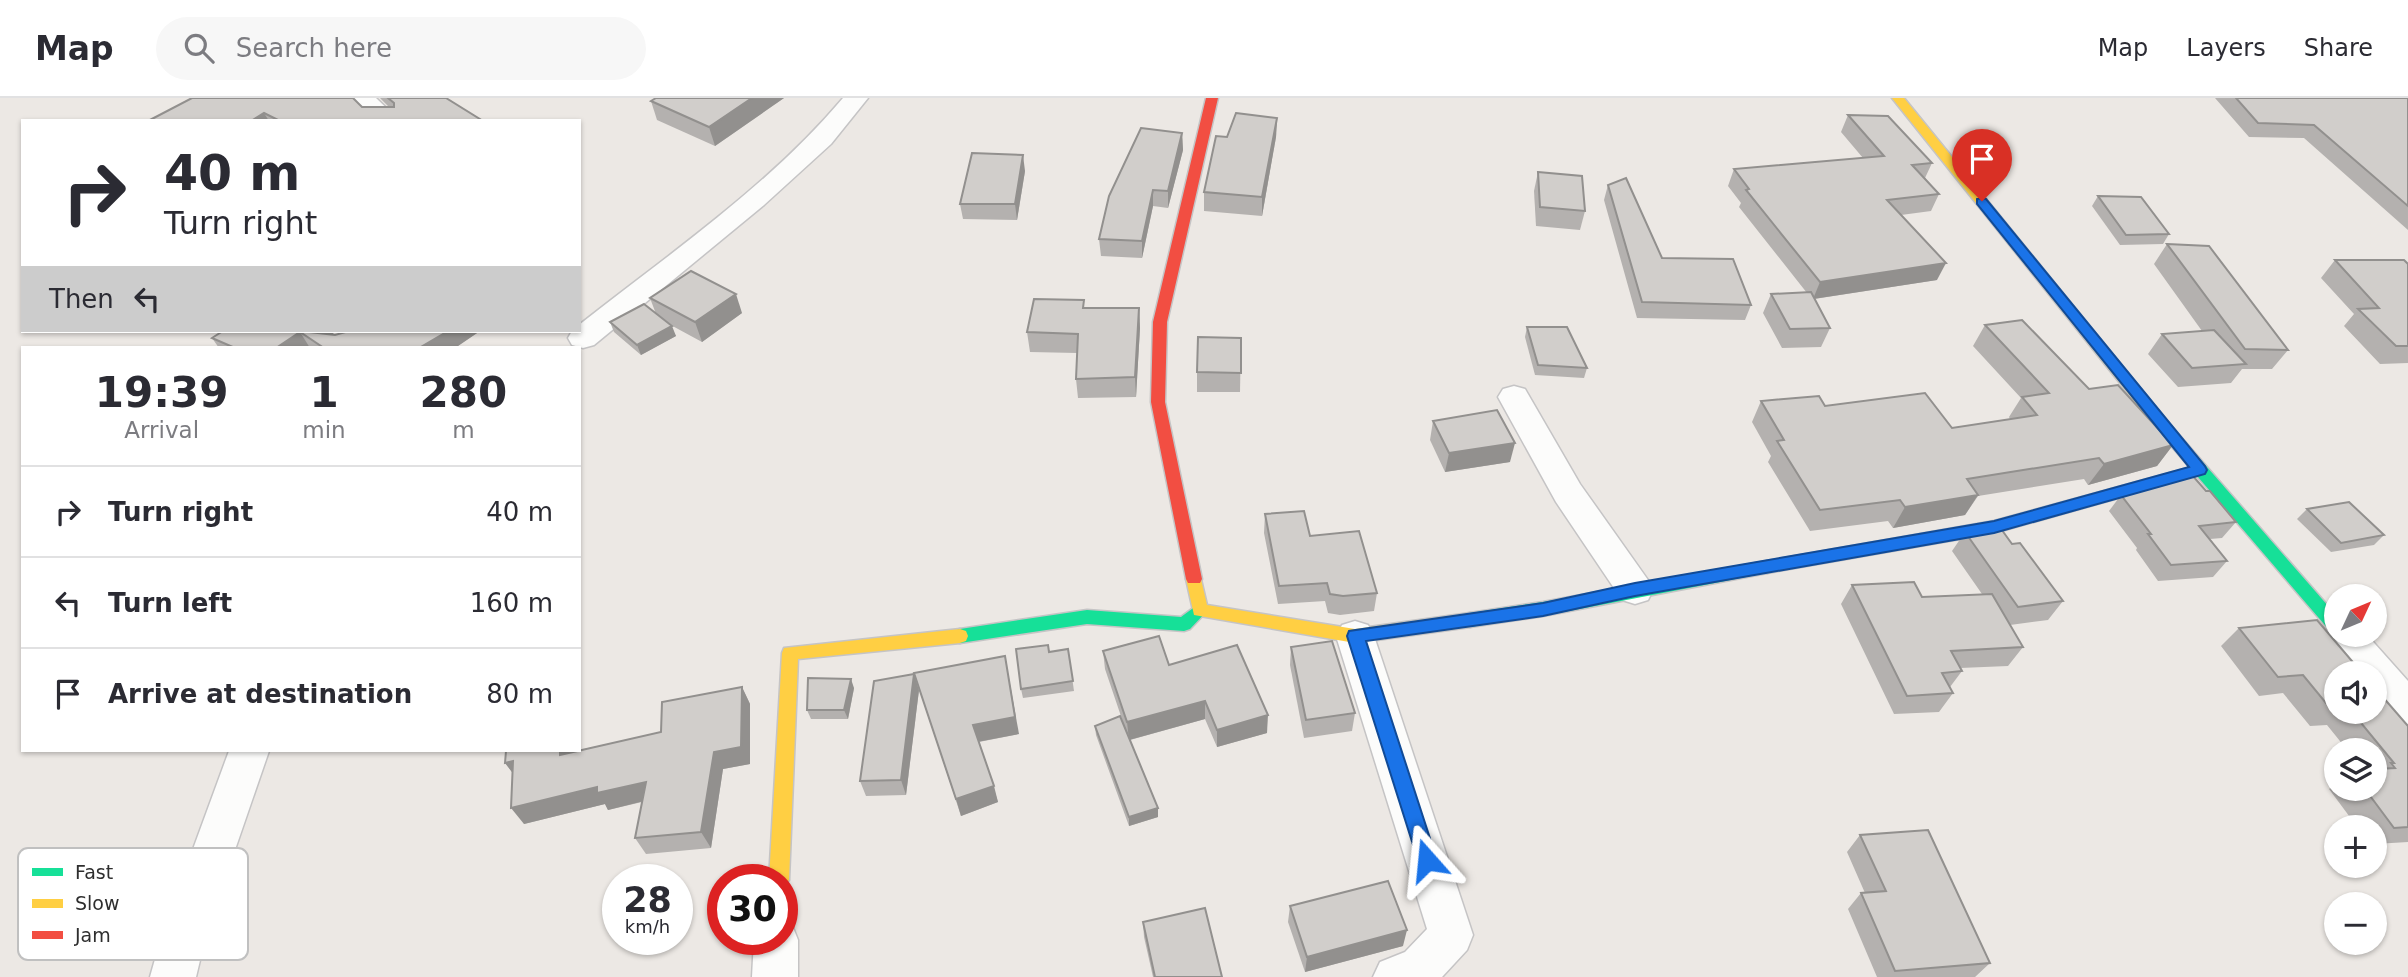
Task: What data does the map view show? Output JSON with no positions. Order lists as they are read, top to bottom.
{
  "legend": ["Fast", "Slow", "Jam"],
  "north": "top right",
  "page": {
    "header": "Map",
    "search": "Search here",
    "nav": ["Map", "Layers", "Share"],
    "turn": ["40 m", "Turn right"],
    "then": "Then",
    "eta": [
      "19:39",
      "Arrival",
      "1",
      "min",
      "280",
      "m"
    ],
    "list": [
      {
        "name": "Turn right",
        "value": "40 m"
      },
      {
        "name": "Turn left",
        "value": "160 m"
      },
      {
        "name": "Arrive at destination",
        "value": "80 m"
      }
    ],
    "map_buttons": ["+", "−"],
    "speed": "28 km/h",
    "limit": "30"
  }
}
